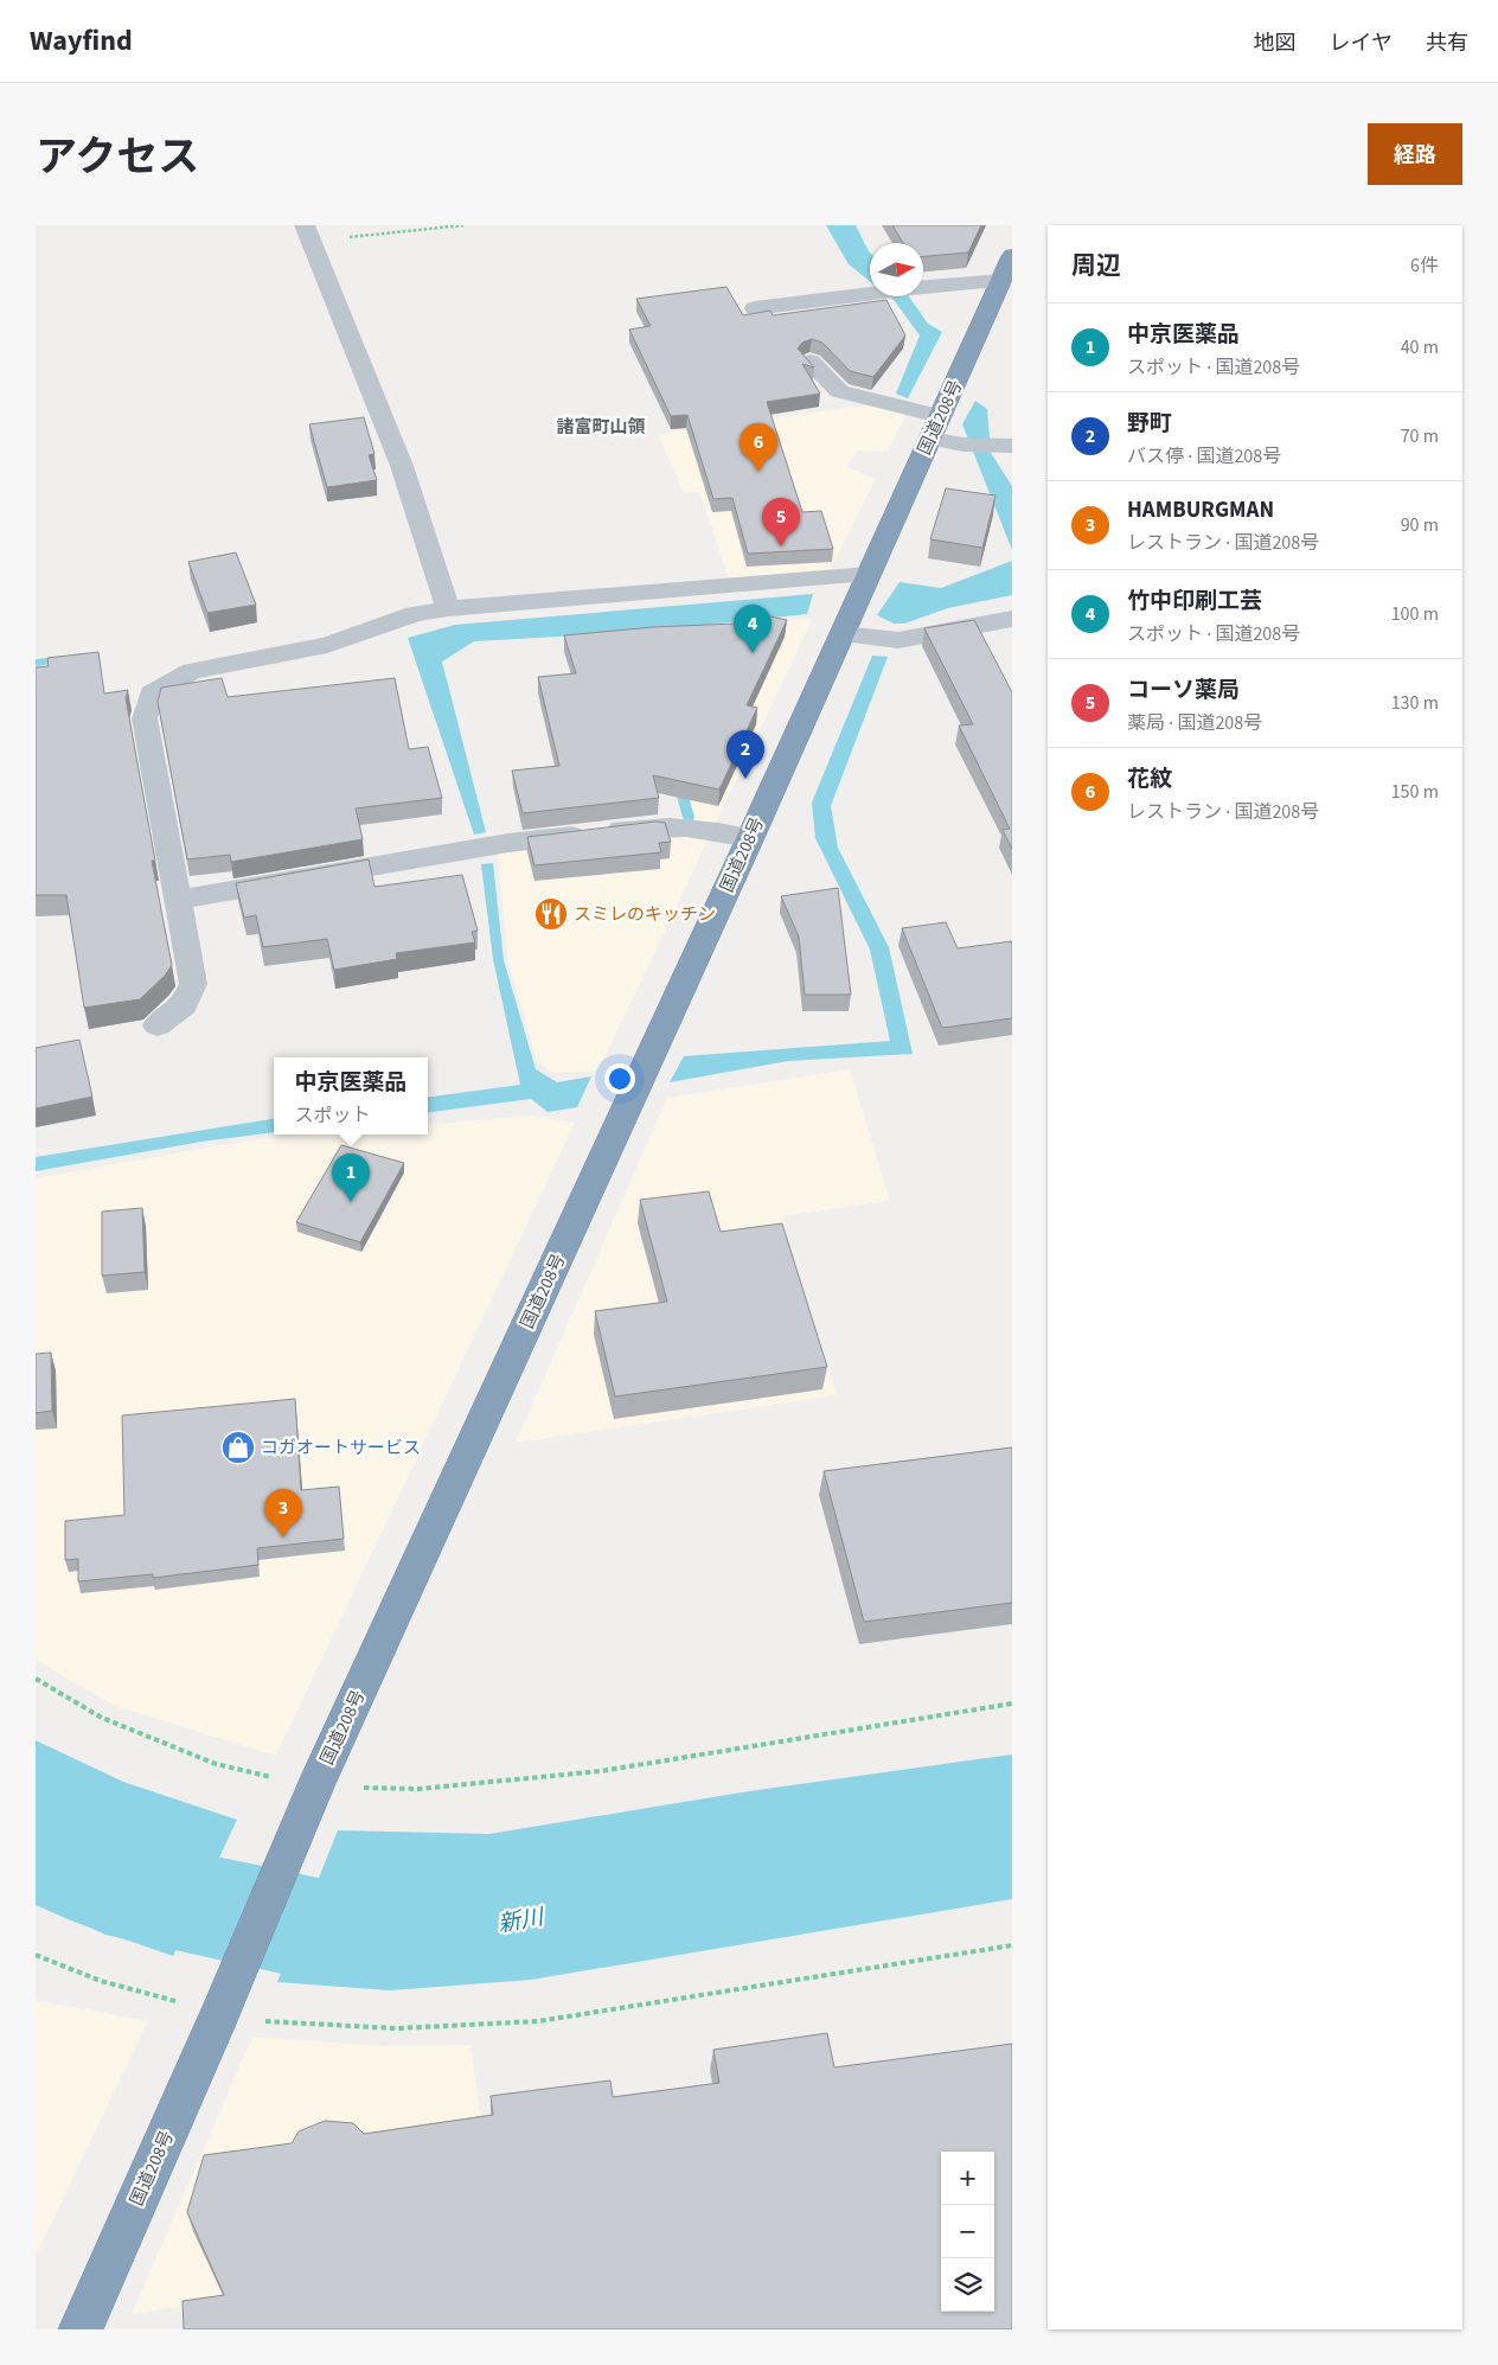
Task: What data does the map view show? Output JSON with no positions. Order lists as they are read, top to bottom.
{
  "streets": {
    "highway": ["国道208号"]
  },
  "districts": ["諸富町山領"],
  "water": ["新川"],
  "places": {
    "restaurant": ["スミレのキッチン"],
    "shop": ["コガオートサービス"]
  },
  "north": "right",
  "page": {
    "header": "Wayfind",
    "nav": ["地図", "レイヤ", "共有"],
    "title": "アクセス",
    "buttons": "経路",
    "heading": ["周辺", "6件"],
    "list": [
      {
        "mark": "1",
        "name": "中京医薬品",
        "note": "スポット · 国道208号",
        "value": "40 m"
      },
      {
        "mark": "2",
        "name": "野町",
        "note": "バス停 · 国道208号",
        "value": "70 m"
      },
      {
        "mark": "3",
        "name": "HAMBURGMAN",
        "note": "レストラン · 国道208号",
        "value": "90 m"
      },
      {
        "mark": "4",
        "name": "竹中印刷工芸",
        "note": "スポット · 国道208号",
        "value": "100 m"
      },
      {
        "mark": "5",
        "name": "コーソ薬局",
        "note": "薬局 · 国道208号",
        "value": "130 m"
      },
      {
        "mark": "6",
        "name": "花紋",
        "note": "レストラン · 国道208号",
        "value": "150 m"
      }
    ],
    "pins": [
      "6",
      "5",
      "4",
      "2",
      "1",
      "3"
    ],
    "popup": ["中京医薬品", "スポット"],
    "map_buttons": ["+", "−"]
  }
}
